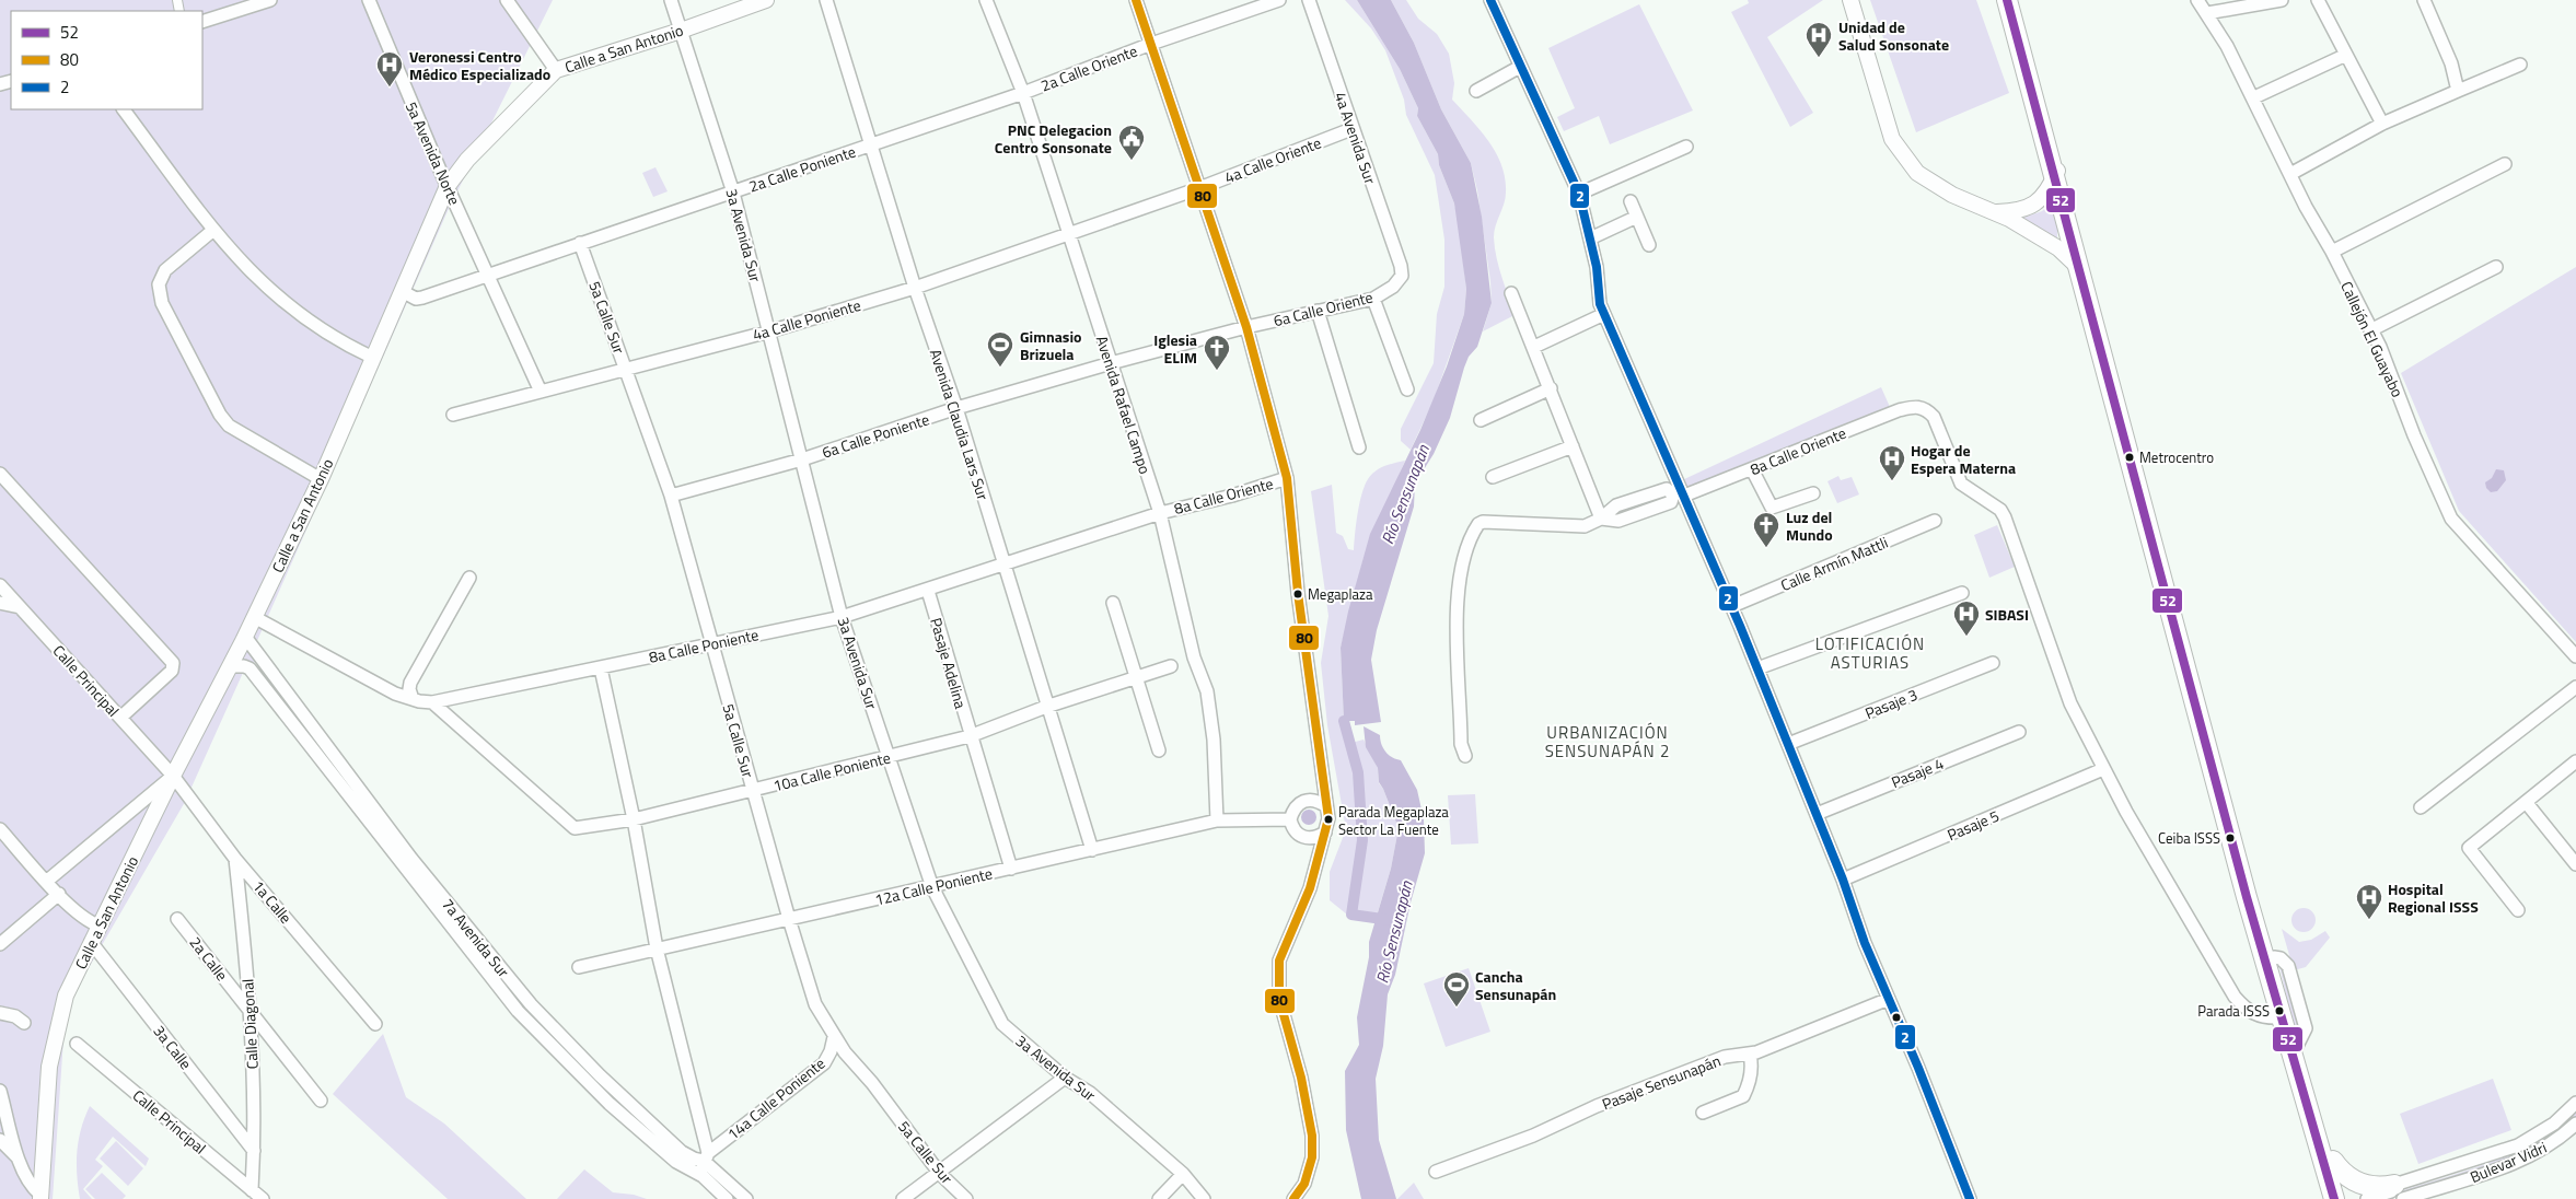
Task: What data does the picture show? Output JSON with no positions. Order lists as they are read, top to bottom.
{
  "streets": {
    "street": [
      "Calle a San Antonio",
      "2a Calle Oriente",
      "4a Avenida Sur",
      "5a Avenida Norte",
      "4a Calle Oriente",
      "2a Calle Poniente",
      "3a Avenida Sur",
      "6a Calle Oriente",
      "5a Calle Sur",
      "4a Calle Poniente",
      "Callejón El Guayabo",
      "Avenida Rafael Campo",
      "Avenida Claudia Lars Sur",
      "6a Calle Poniente",
      "8a Calle Oriente",
      "Calle Armín Mattli",
      "8a Calle Poniente",
      "Pasaje Adelina",
      "Calle Principal",
      "Pasaje 3",
      "10a Calle Poniente",
      "Pasaje 4",
      "Pasaje 5",
      "12a Calle Poniente",
      "1a Calle",
      "7a Avenida Sur",
      "2a Calle",
      "Calle Diagonal",
      "3a Calle",
      "Pasaje Sensunapán",
      "14a Calle Poniente",
      "Bulevar Vidri"
    ]
  },
  "crossings": [
    ["Calle a San Antonio", "5a Avenida Norte"],
    ["Calle a San Antonio", "2a Calle Poniente"],
    ["Calle a San Antonio", "3a Avenida Sur"],
    ["Calle a San Antonio", "8a Calle Poniente"],
    ["Calle a San Antonio", "Calle Principal"],
    ["Calle a San Antonio", "1a Calle"],
    ["Calle a San Antonio", "7a Avenida Sur"],
    ["Calle a San Antonio", "3a Calle"],
    ["2a Calle Oriente", "2a Calle Poniente"],
    ["2a Calle Oriente", "Avenida Rafael Campo"],
    ["4a Avenida Sur", "4a Calle Oriente"],
    ["4a Avenida Sur", "6a Calle Oriente"],
    ["5a Avenida Norte", "2a Calle Poniente"],
    ["5a Avenida Norte", "4a Calle Poniente"],
    ["4a Calle Oriente", "4a Calle Poniente"],
    ["4a Calle Oriente", "Avenida Rafael Campo"],
    ["2a Calle Poniente", "3a Avenida Sur"],
    ["2a Calle Poniente", "5a Calle Sur"],
    ["2a Calle Poniente", "Avenida Rafael Campo"],
    ["2a Calle Poniente", "Avenida Claudia Lars Sur"],
    ["3a Avenida Sur", "4a Calle Poniente"],
    ["3a Avenida Sur", "6a Calle Poniente"],
    ["3a Avenida Sur", "8a Calle Poniente"],
    ["3a Avenida Sur", "10a Calle Poniente"],
    ["3a Avenida Sur", "12a Calle Poniente"],
    ["6a Calle Oriente", "Avenida Rafael Campo"],
    ["6a Calle Oriente", "6a Calle Poniente"],
    ["5a Calle Sur", "4a Calle Poniente"],
    ["5a Calle Sur", "6a Calle Poniente"],
    ["5a Calle Sur", "8a Calle Poniente"],
    ["5a Calle Sur", "10a Calle Poniente"],
    ["5a Calle Sur", "12a Calle Poniente"],
    ["5a Calle Sur", "14a Calle Poniente"],
    ["4a Calle Poniente", "Avenida Rafael Campo"],
    ["4a Calle Poniente", "Avenida Claudia Lars Sur"],
    ["Avenida Rafael Campo", "6a Calle Poniente"],
    ["Avenida Rafael Campo", "8a Calle Oriente"],
    ["Avenida Rafael Campo", "8a Calle Poniente"],
    ["Avenida Rafael Campo", "12a Calle Poniente"],
    ["Avenida Claudia Lars Sur", "6a Calle Poniente"],
    ["Avenida Claudia Lars Sur", "8a Calle Poniente"],
    ["Avenida Claudia Lars Sur", "10a Calle Poniente"],
    ["Avenida Claudia Lars Sur", "12a Calle Poniente"],
    ["8a Calle Oriente", "8a Calle Poniente"],
    ["8a Calle Oriente", "Pasaje 5"],
    ["8a Calle Poniente", "Pasaje Adelina"],
    ["8a Calle Poniente", "10a Calle Poniente"],
    ["Pasaje Adelina", "10a Calle Poniente"],
    ["Pasaje Adelina", "12a Calle Poniente"],
    ["Calle Principal", "1a Calle"],
    ["Calle Principal", "Calle Diagonal"],
    ["1a Calle", "Calle Diagonal"],
    ["7a Avenida Sur", "14a Calle Poniente"],
    ["2a Calle", "Calle Diagonal"],
    ["Calle Diagonal", "3a Calle"]
  ],
  "districts": ["LOTIFICACIÓN ASTURIAS", "URBANIZACIÓN SENSUNAPÁN 2"],
  "water": ["Río Sensunapán"],
  "places": {
    "hospital": [
      "Unidad de Salud Sonsonate",
      "Veronessi Centro Médico Especializado",
      "Hogar de Espera Materna",
      "SIBASI",
      "Hospital Regional ISSS"
    ],
    "public building": ["PNC Delegacion Centro Sonsonate"],
    "sports": ["Gimnasio Brizuela", "Cancha Sensunapán"],
    "church": ["Iglesia ELIM", "Luz del Mundo"],
    "other": [
      "Metrocentro",
      "Megaplaza",
      "Parada Megaplaza Sector La Fuente",
      "Ceiba ISSS",
      "Parada ISSS"
    ]
  },
  "lines": ["transit line 52", "transit line 80", "transit line 2"],
  "legend": ["52", "80", "2"]
}
